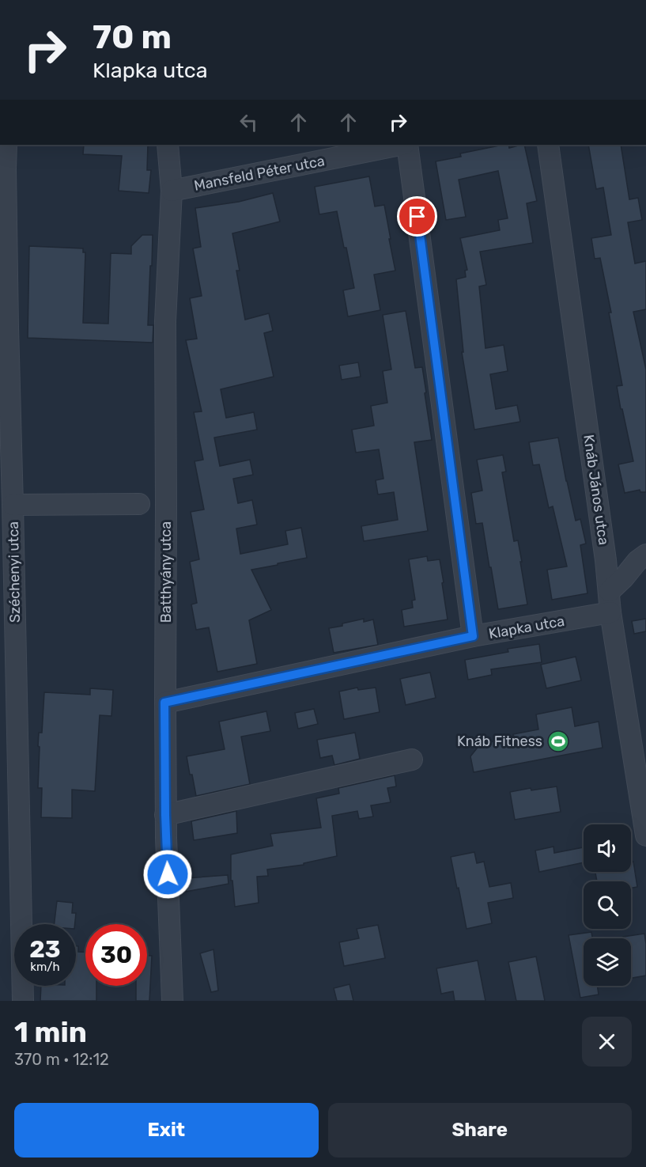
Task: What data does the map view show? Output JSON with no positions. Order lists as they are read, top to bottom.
{
  "streets": {
    "street": [
      "Mansfeld Péter utca",
      "Knáb János utca",
      "Széchenyi utca",
      "Batthyány utca",
      "Klapka utca"
    ]
  },
  "crossings": [
    ["Mansfeld Péter utca", "Batthyány utca"],
    ["Knáb János utca", "Klapka utca"],
    ["Batthyány utca", "Klapka utca"]
  ],
  "places": {
    "sports": ["Knáb Fitness"]
  },
  "page": {
    "turn": ["70 m", "Klapka utca"],
    "speed": "23 km/h",
    "limit": "30",
    "heading": ["1 min", "370 m · 12:12"],
    "buttons": ["Exit", "Share"]
  }
}
